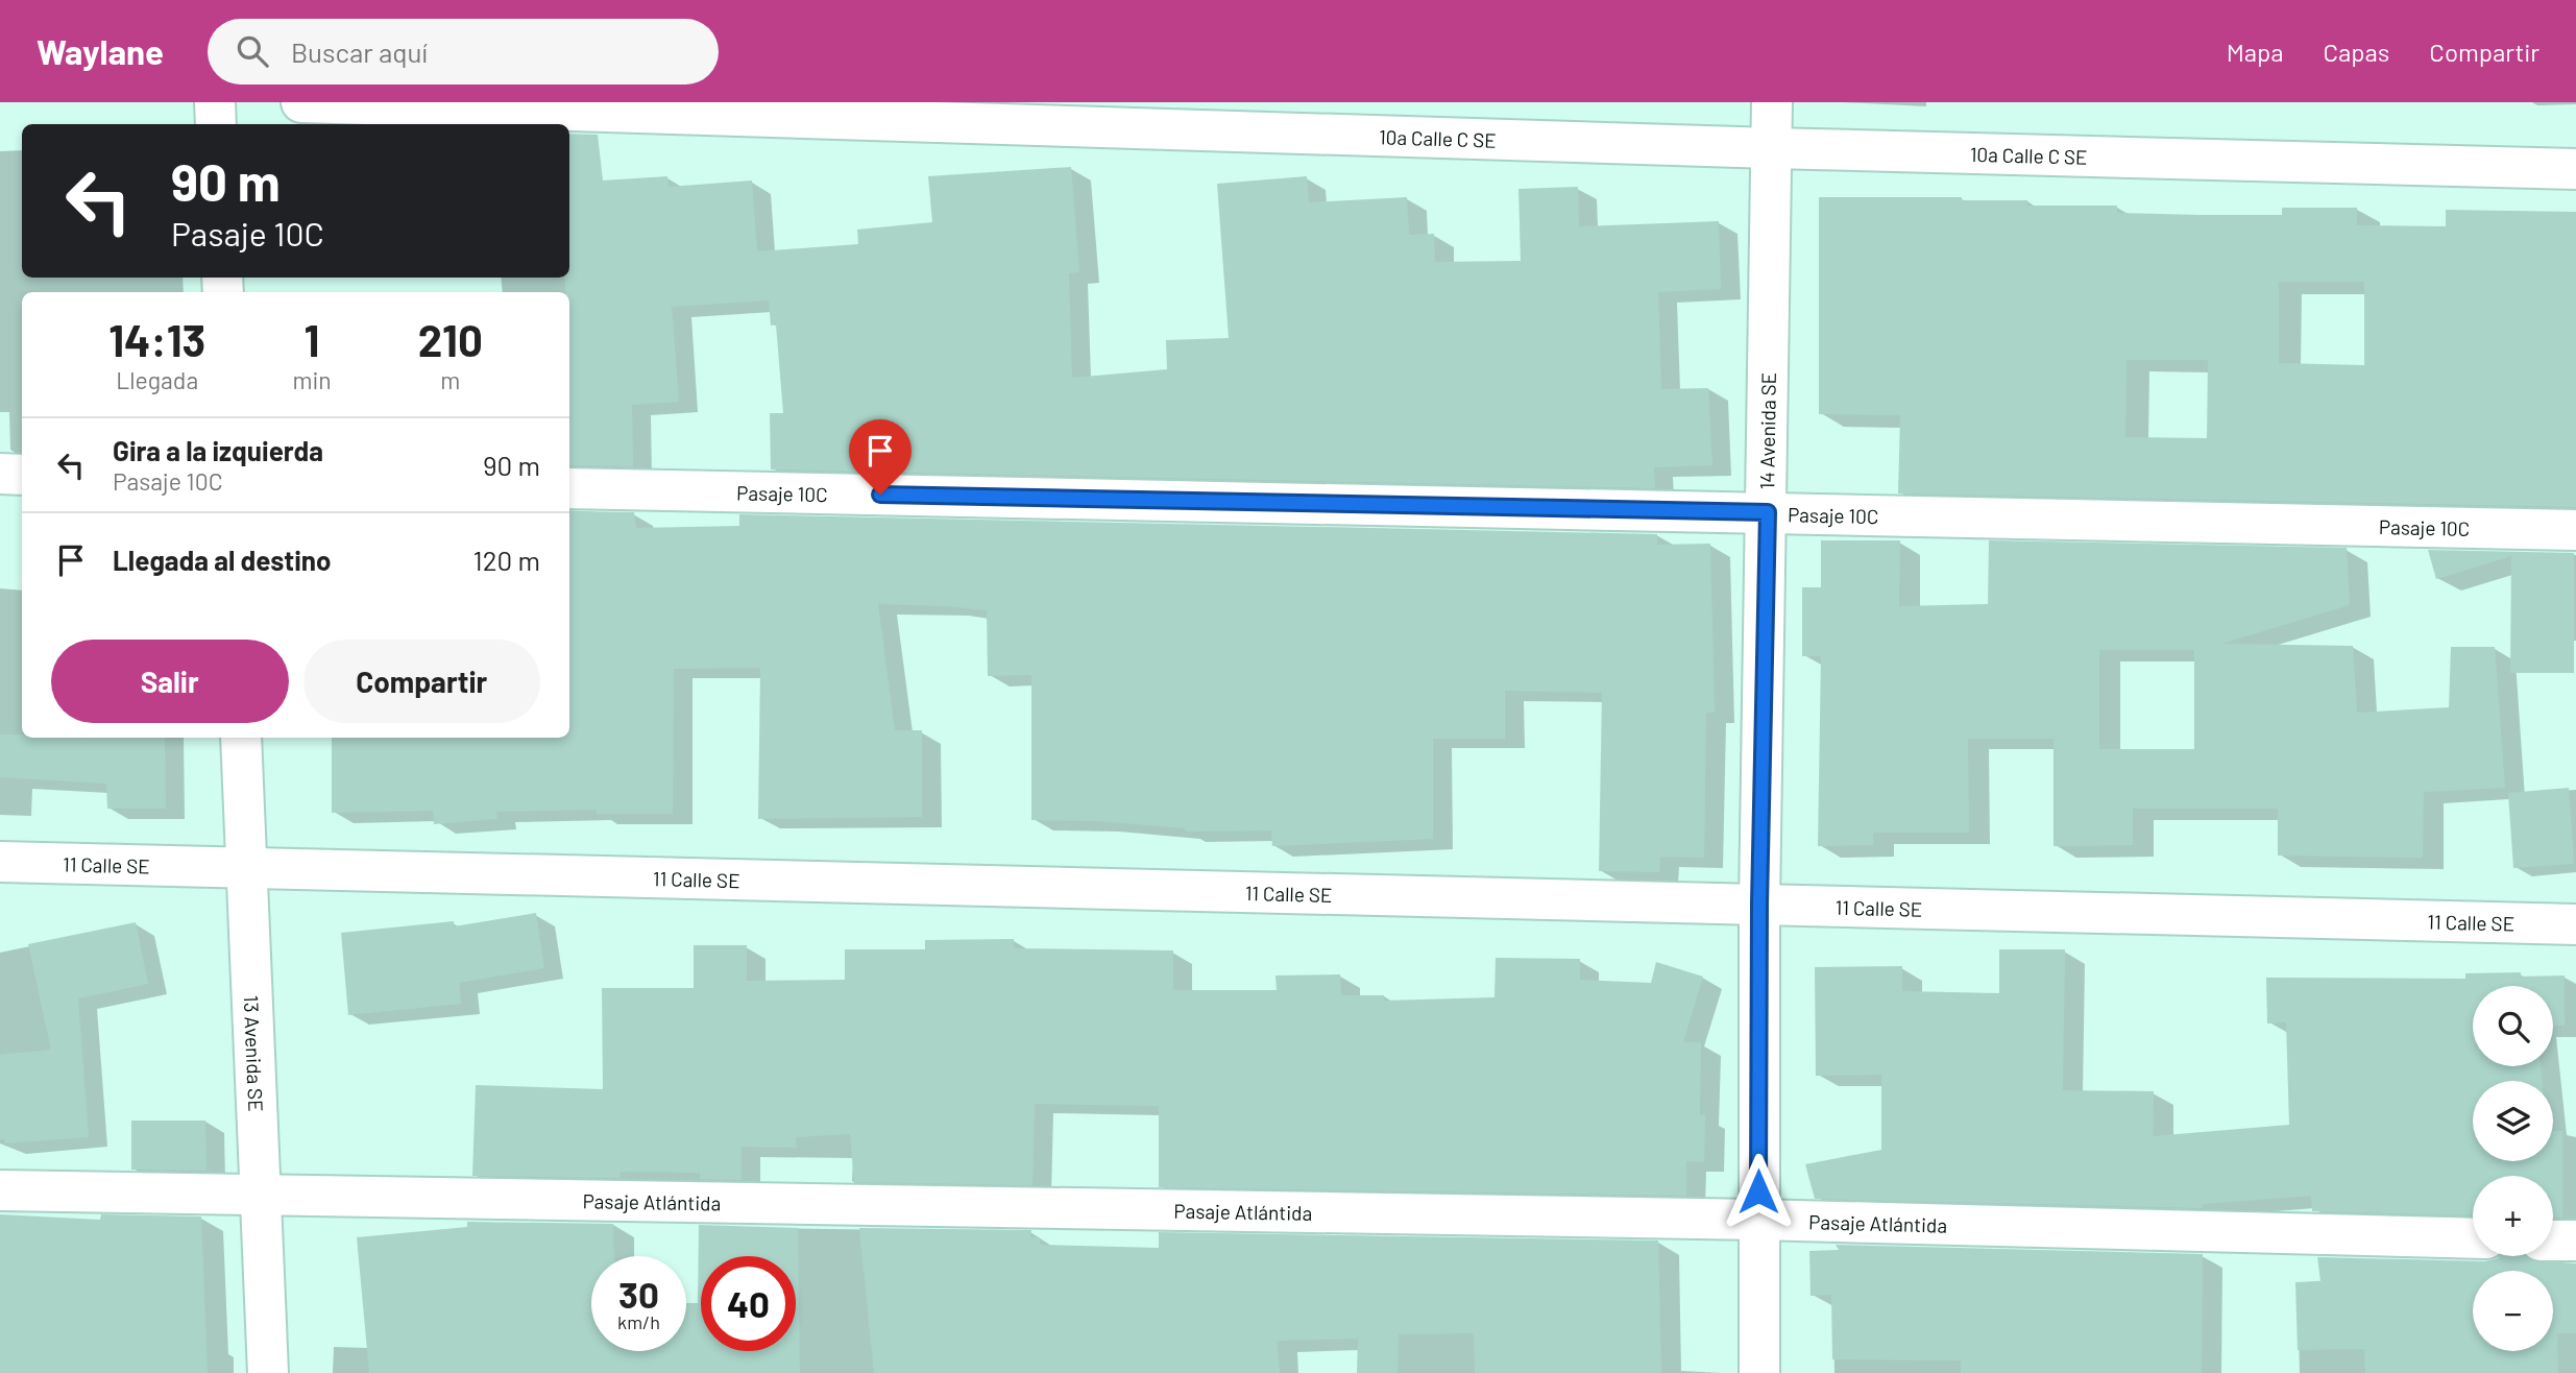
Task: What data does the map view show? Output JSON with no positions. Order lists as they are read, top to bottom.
{
  "streets": {
    "street": [
      "10a Calle C SE",
      "14 Avenida SE",
      "Pasaje 10C",
      "11 Calle SE",
      "13 Avenida SE",
      "Pasaje Atlántida"
    ]
  },
  "crossings": [
    ["10a Calle C SE", "14 Avenida SE"],
    ["14 Avenida SE", "Pasaje 10C"],
    ["14 Avenida SE", "11 Calle SE"],
    ["14 Avenida SE", "Pasaje Atlántida"],
    ["11 Calle SE", "13 Avenida SE"],
    ["13 Avenida SE", "Pasaje Atlántida"]
  ],
  "page": {
    "header": "Waylane",
    "search": "Buscar aquí",
    "nav": ["Mapa", "Capas", "Compartir"],
    "turn": ["90 m", "Pasaje 10C"],
    "eta": [
      "14:13",
      "Llegada",
      "1",
      "min",
      "210",
      "m"
    ],
    "list": [
      {
        "name": "Gira a la izquierda",
        "note": "Pasaje 10C",
        "value": "90 m"
      },
      {
        "name": "Llegada al destino",
        "value": "120 m"
      }
    ],
    "buttons": ["Salir", "Compartir"],
    "map_buttons": ["+", "−"],
    "speed": "30 km/h",
    "limit": "40"
  }
}
